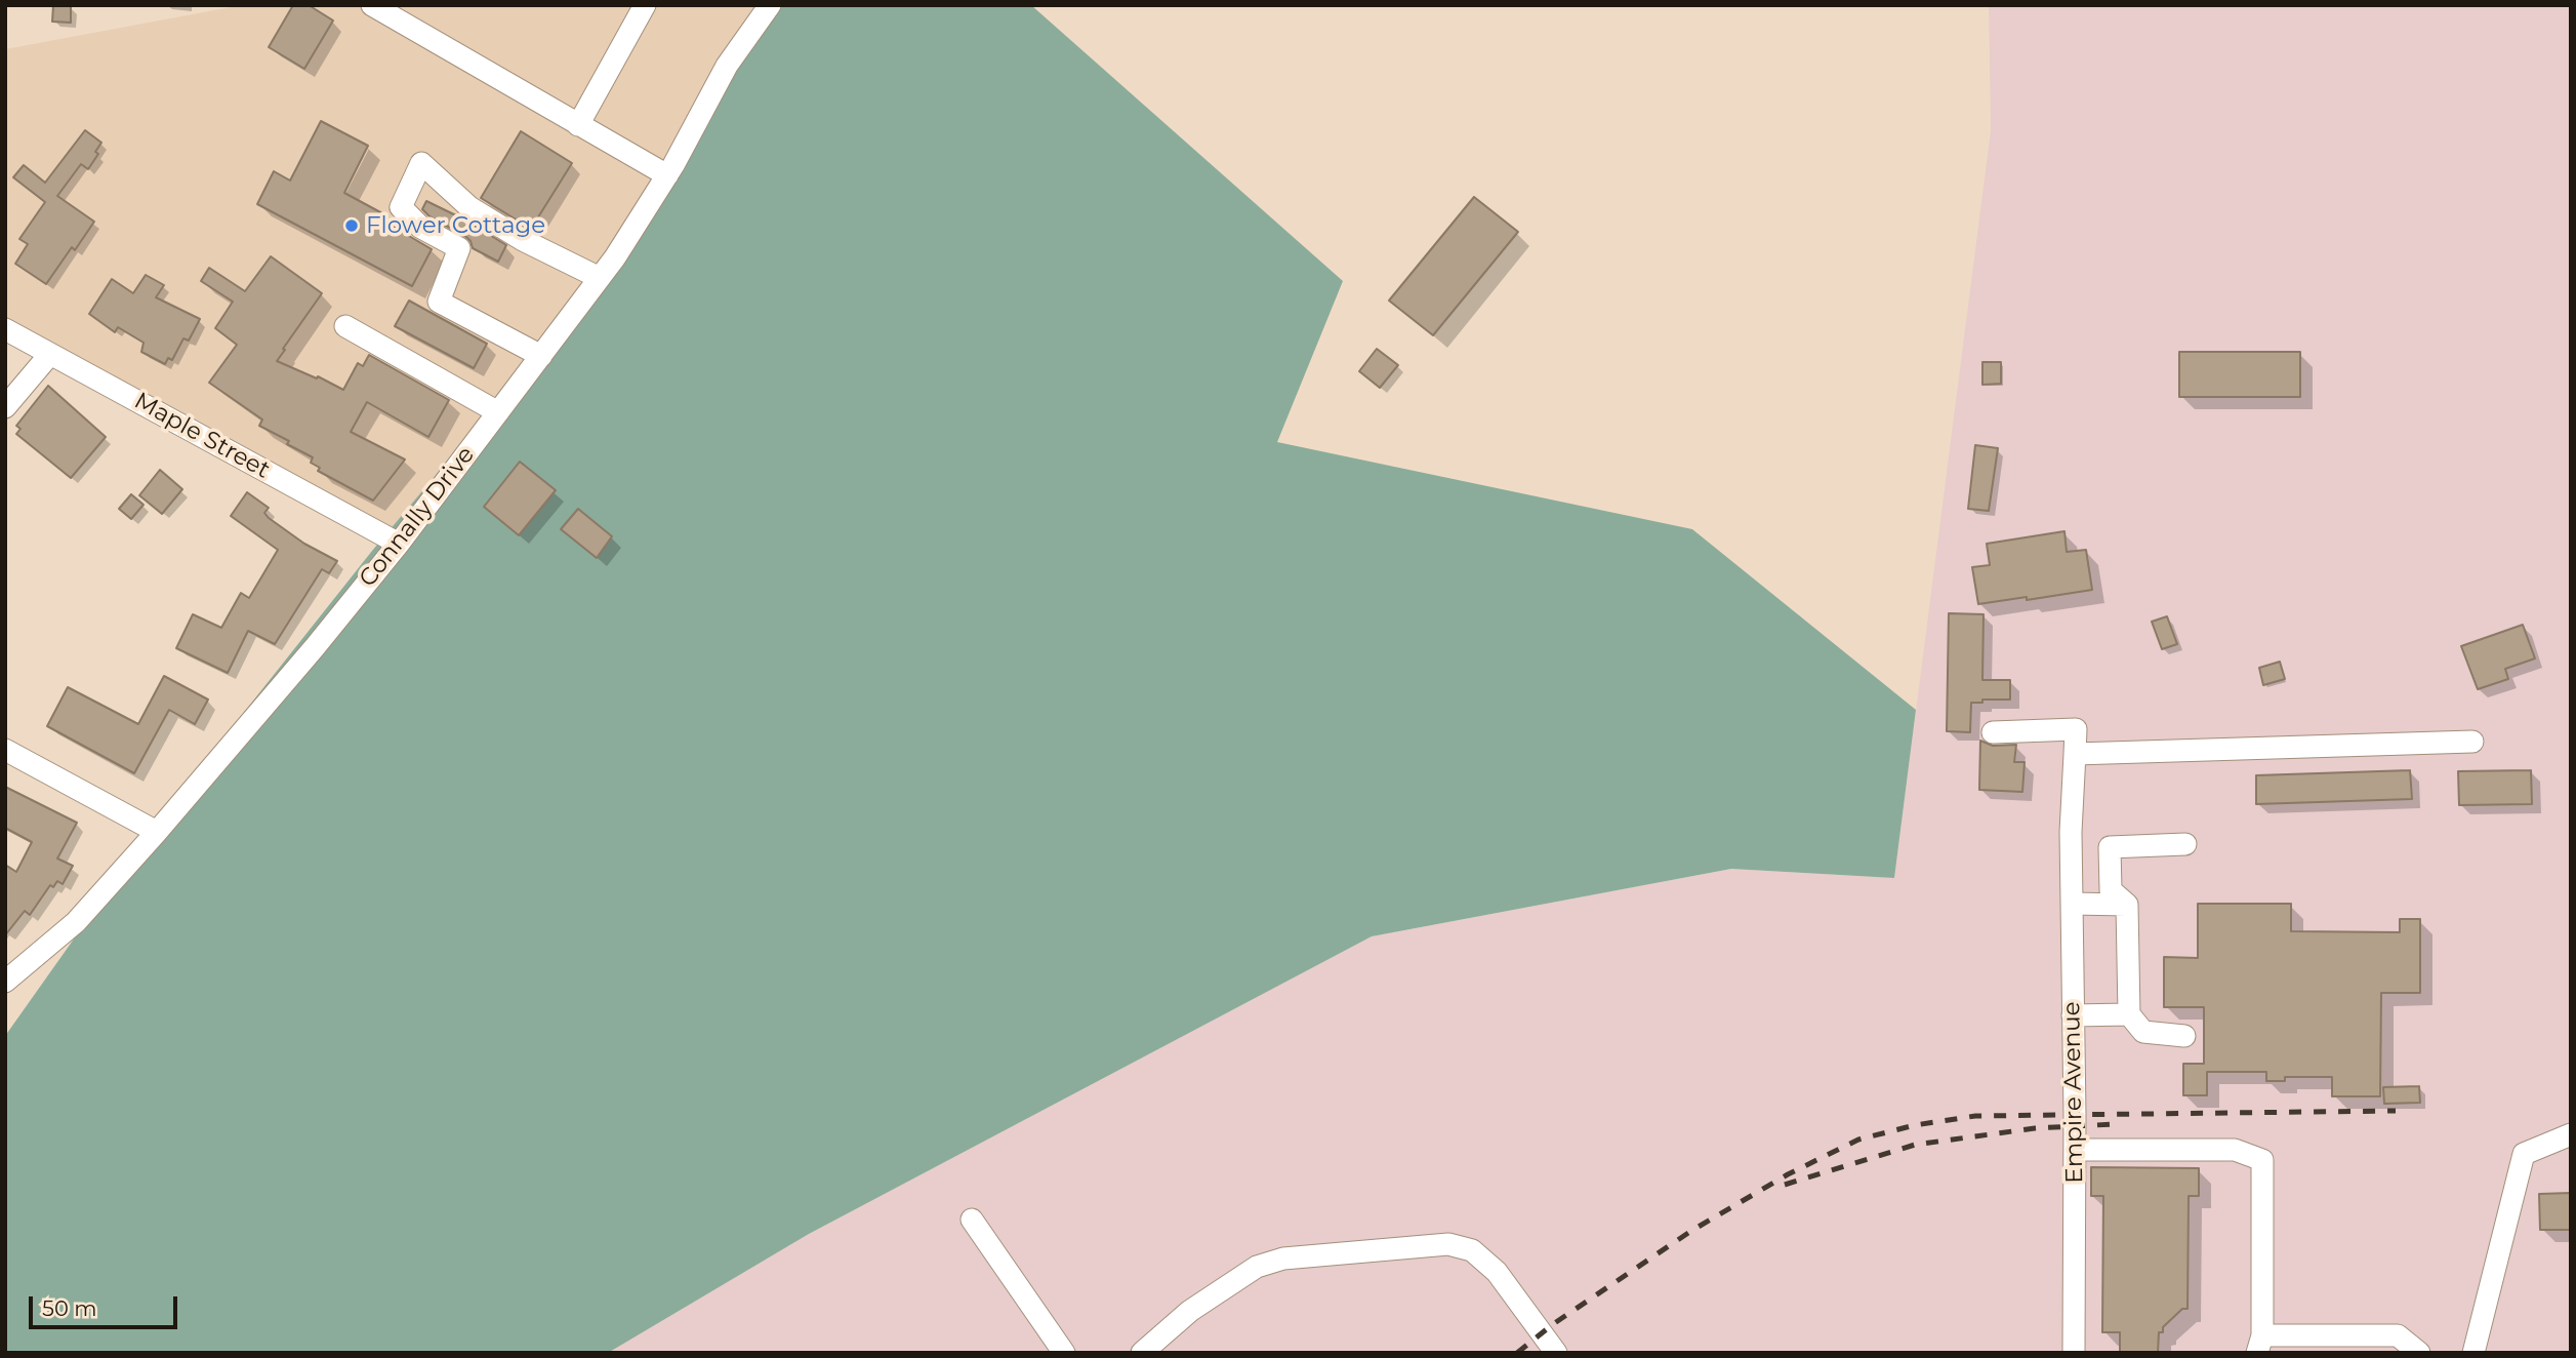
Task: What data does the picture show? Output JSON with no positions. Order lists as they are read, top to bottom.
{
  "streets": {
    "street": ["Maple Street", "Connally Drive", "Empire Avenue"]
  },
  "crossings": [
    ["Maple Street", "Connally Drive"]
  ],
  "places": ["Flower Cottage"],
  "scale_bar": "50 m"
}
